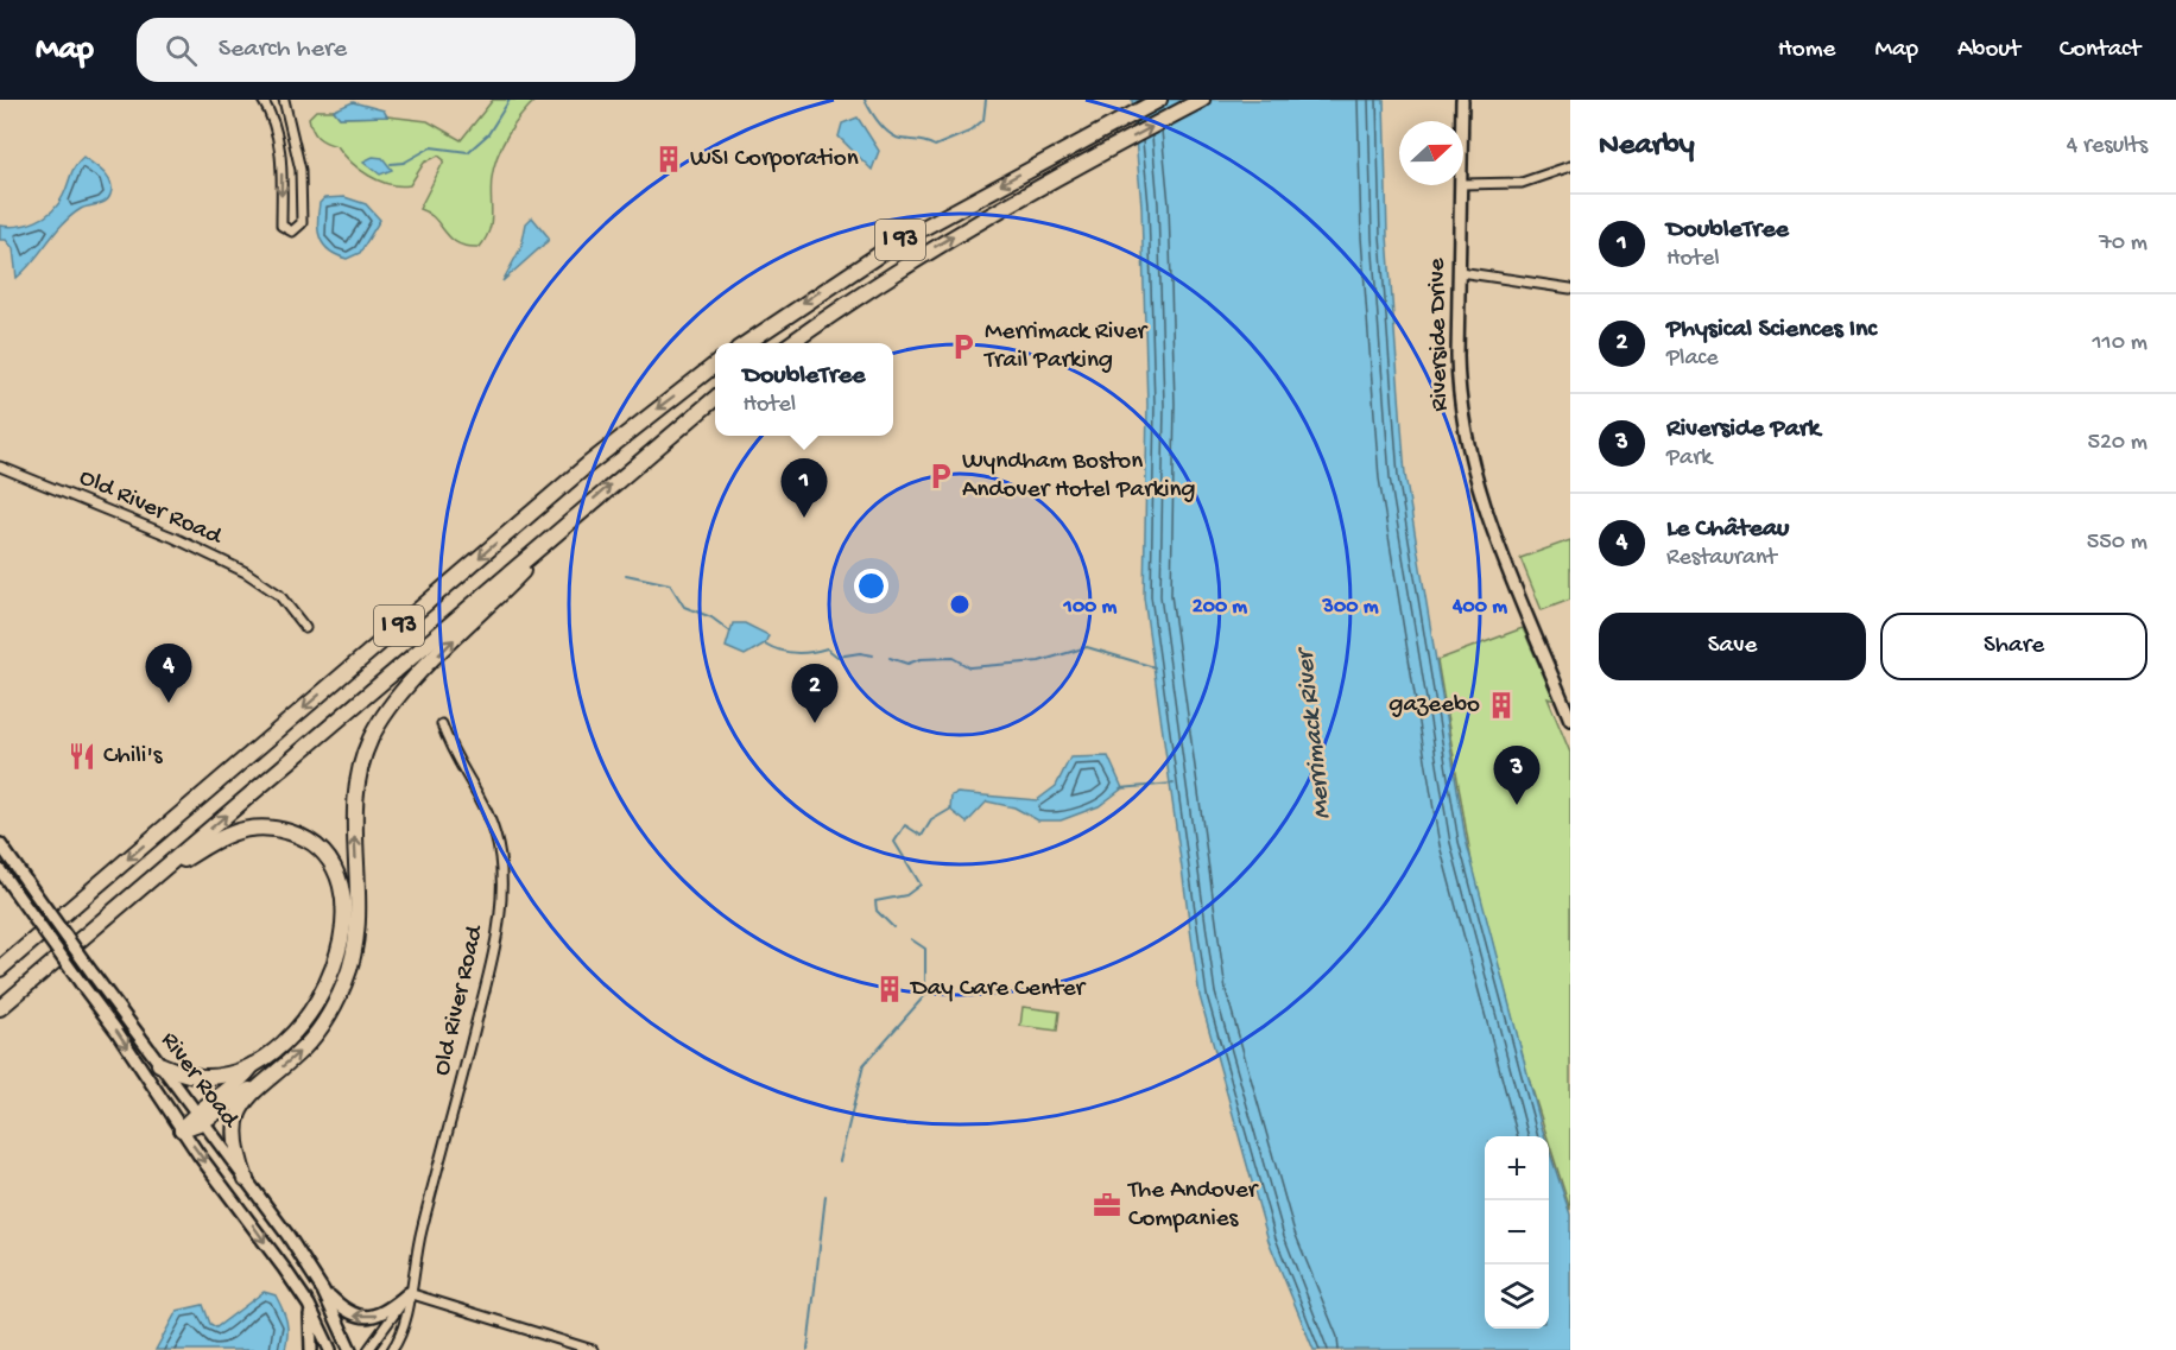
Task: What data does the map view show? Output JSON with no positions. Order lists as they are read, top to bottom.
{
  "streets": {
    "highway": ["I 93"],
    "main road": ["Riverside Drive", "River Road"],
    "street": ["Old River Road"]
  },
  "water": ["Merrimack River"],
  "places": {
    "building": ["WSI Corporation", "gazeebo", "Day Care Center"],
    "parking": ["Merrimack River Trail Parking", "Wyndham Boston Andover Hotel Parking"],
    "restaurant": ["Chili's"],
    "office": ["The Andover Companies"]
  },
  "north": "right",
  "page": {
    "header": "Map",
    "search": "Search here",
    "nav": [
      "Home",
      "Map",
      "About",
      "Contact"
    ],
    "heading": ["Nearby", "4 results"],
    "list": [
      {
        "mark": "1",
        "name": "DoubleTree",
        "note": "Hotel",
        "value": "70 m"
      },
      {
        "mark": "2",
        "name": "Physical Sciences Inc",
        "note": "Place",
        "value": "110 m"
      },
      {
        "mark": "3",
        "name": "Riverside Park",
        "note": "Park",
        "value": "520 m"
      },
      {
        "mark": "4",
        "name": "Le Château",
        "note": "Restaurant",
        "value": "550 m"
      }
    ],
    "popup": ["DoubleTree", "Hotel"],
    "pins": [
      "1",
      "4",
      "2",
      "3"
    ],
    "buttons": ["Save", "Share"],
    "map_buttons": ["+", "−"]
  },
  "rings": [
    "100 m",
    "200 m",
    "300 m",
    "400 m"
  ]
}
